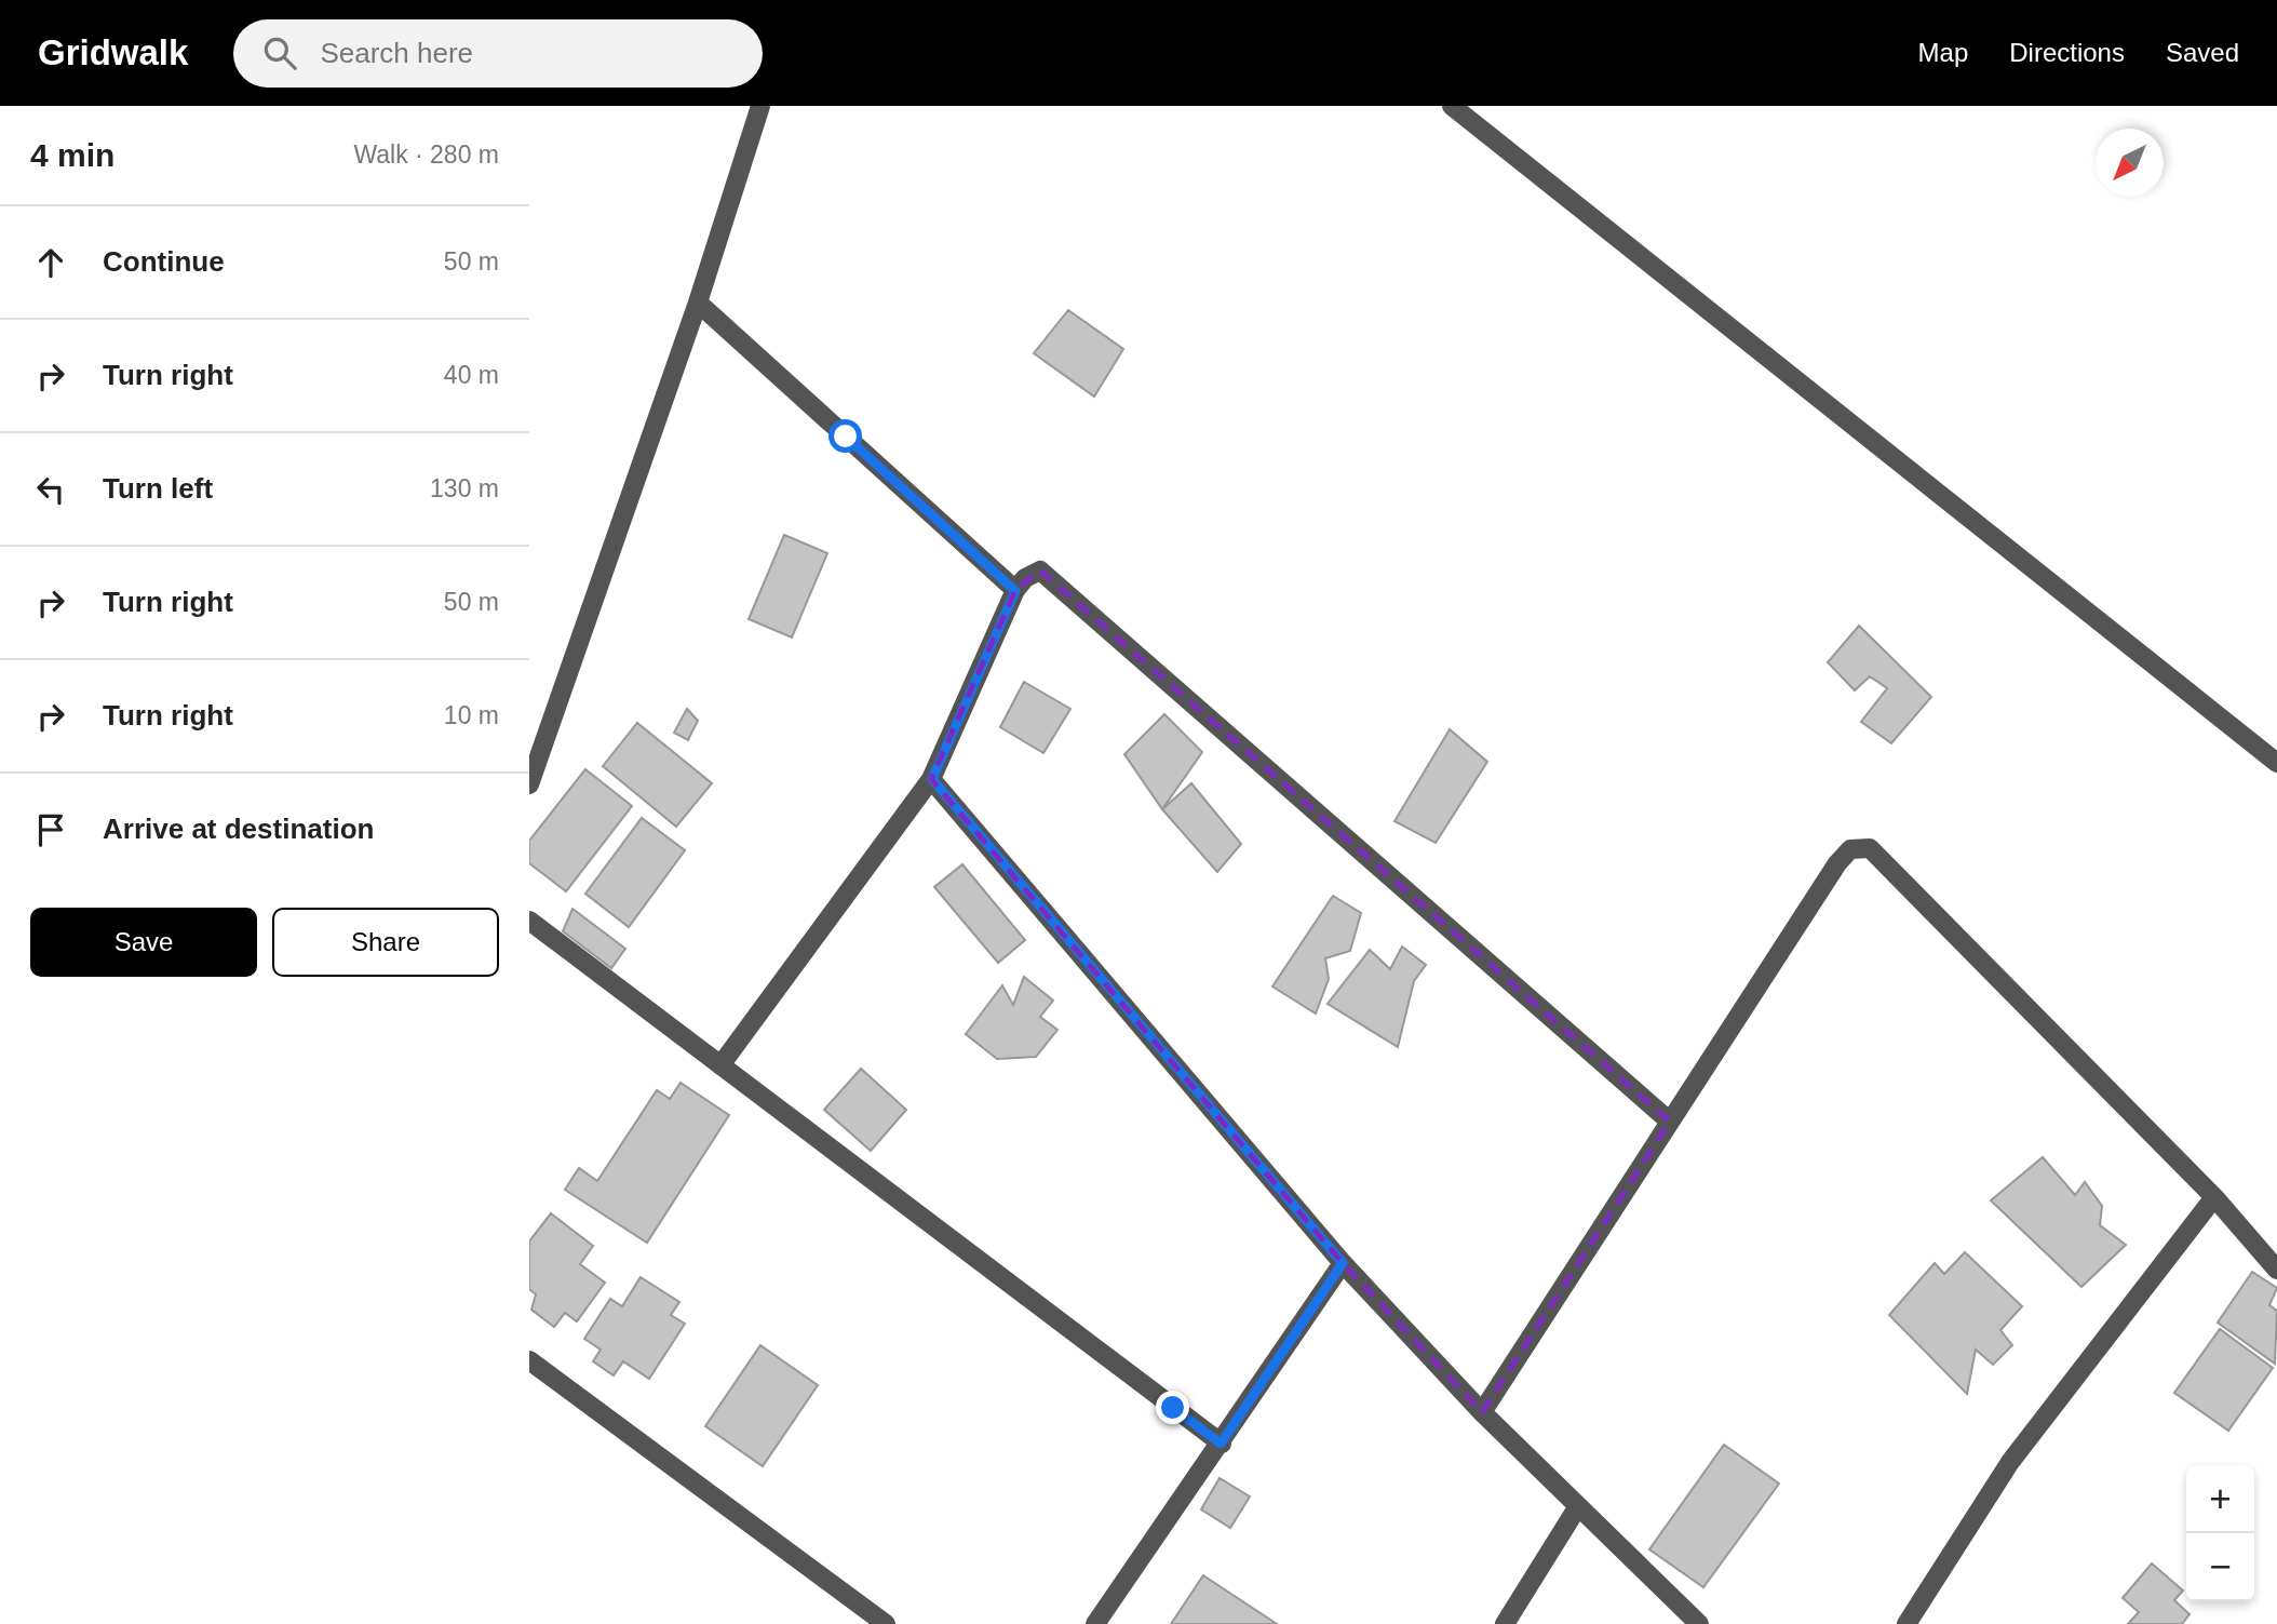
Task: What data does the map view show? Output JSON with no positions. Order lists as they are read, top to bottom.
{
  "north": "bottom left",
  "page": {
    "header": "Gridwalk",
    "search": "Search here",
    "nav": ["Map", "Directions", "Saved"],
    "heading": ["4 min", "Walk · 280 m"],
    "list": [
      ["Continue", "50 m"],
      ["Turn right", "40 m"],
      ["Turn left", "130 m"],
      ["Turn right", "50 m"],
      ["Turn right", "10 m"],
      "Arrive at destination"
    ],
    "buttons": ["Save", "Share"],
    "map_buttons": ["+", "−"]
  }
}
